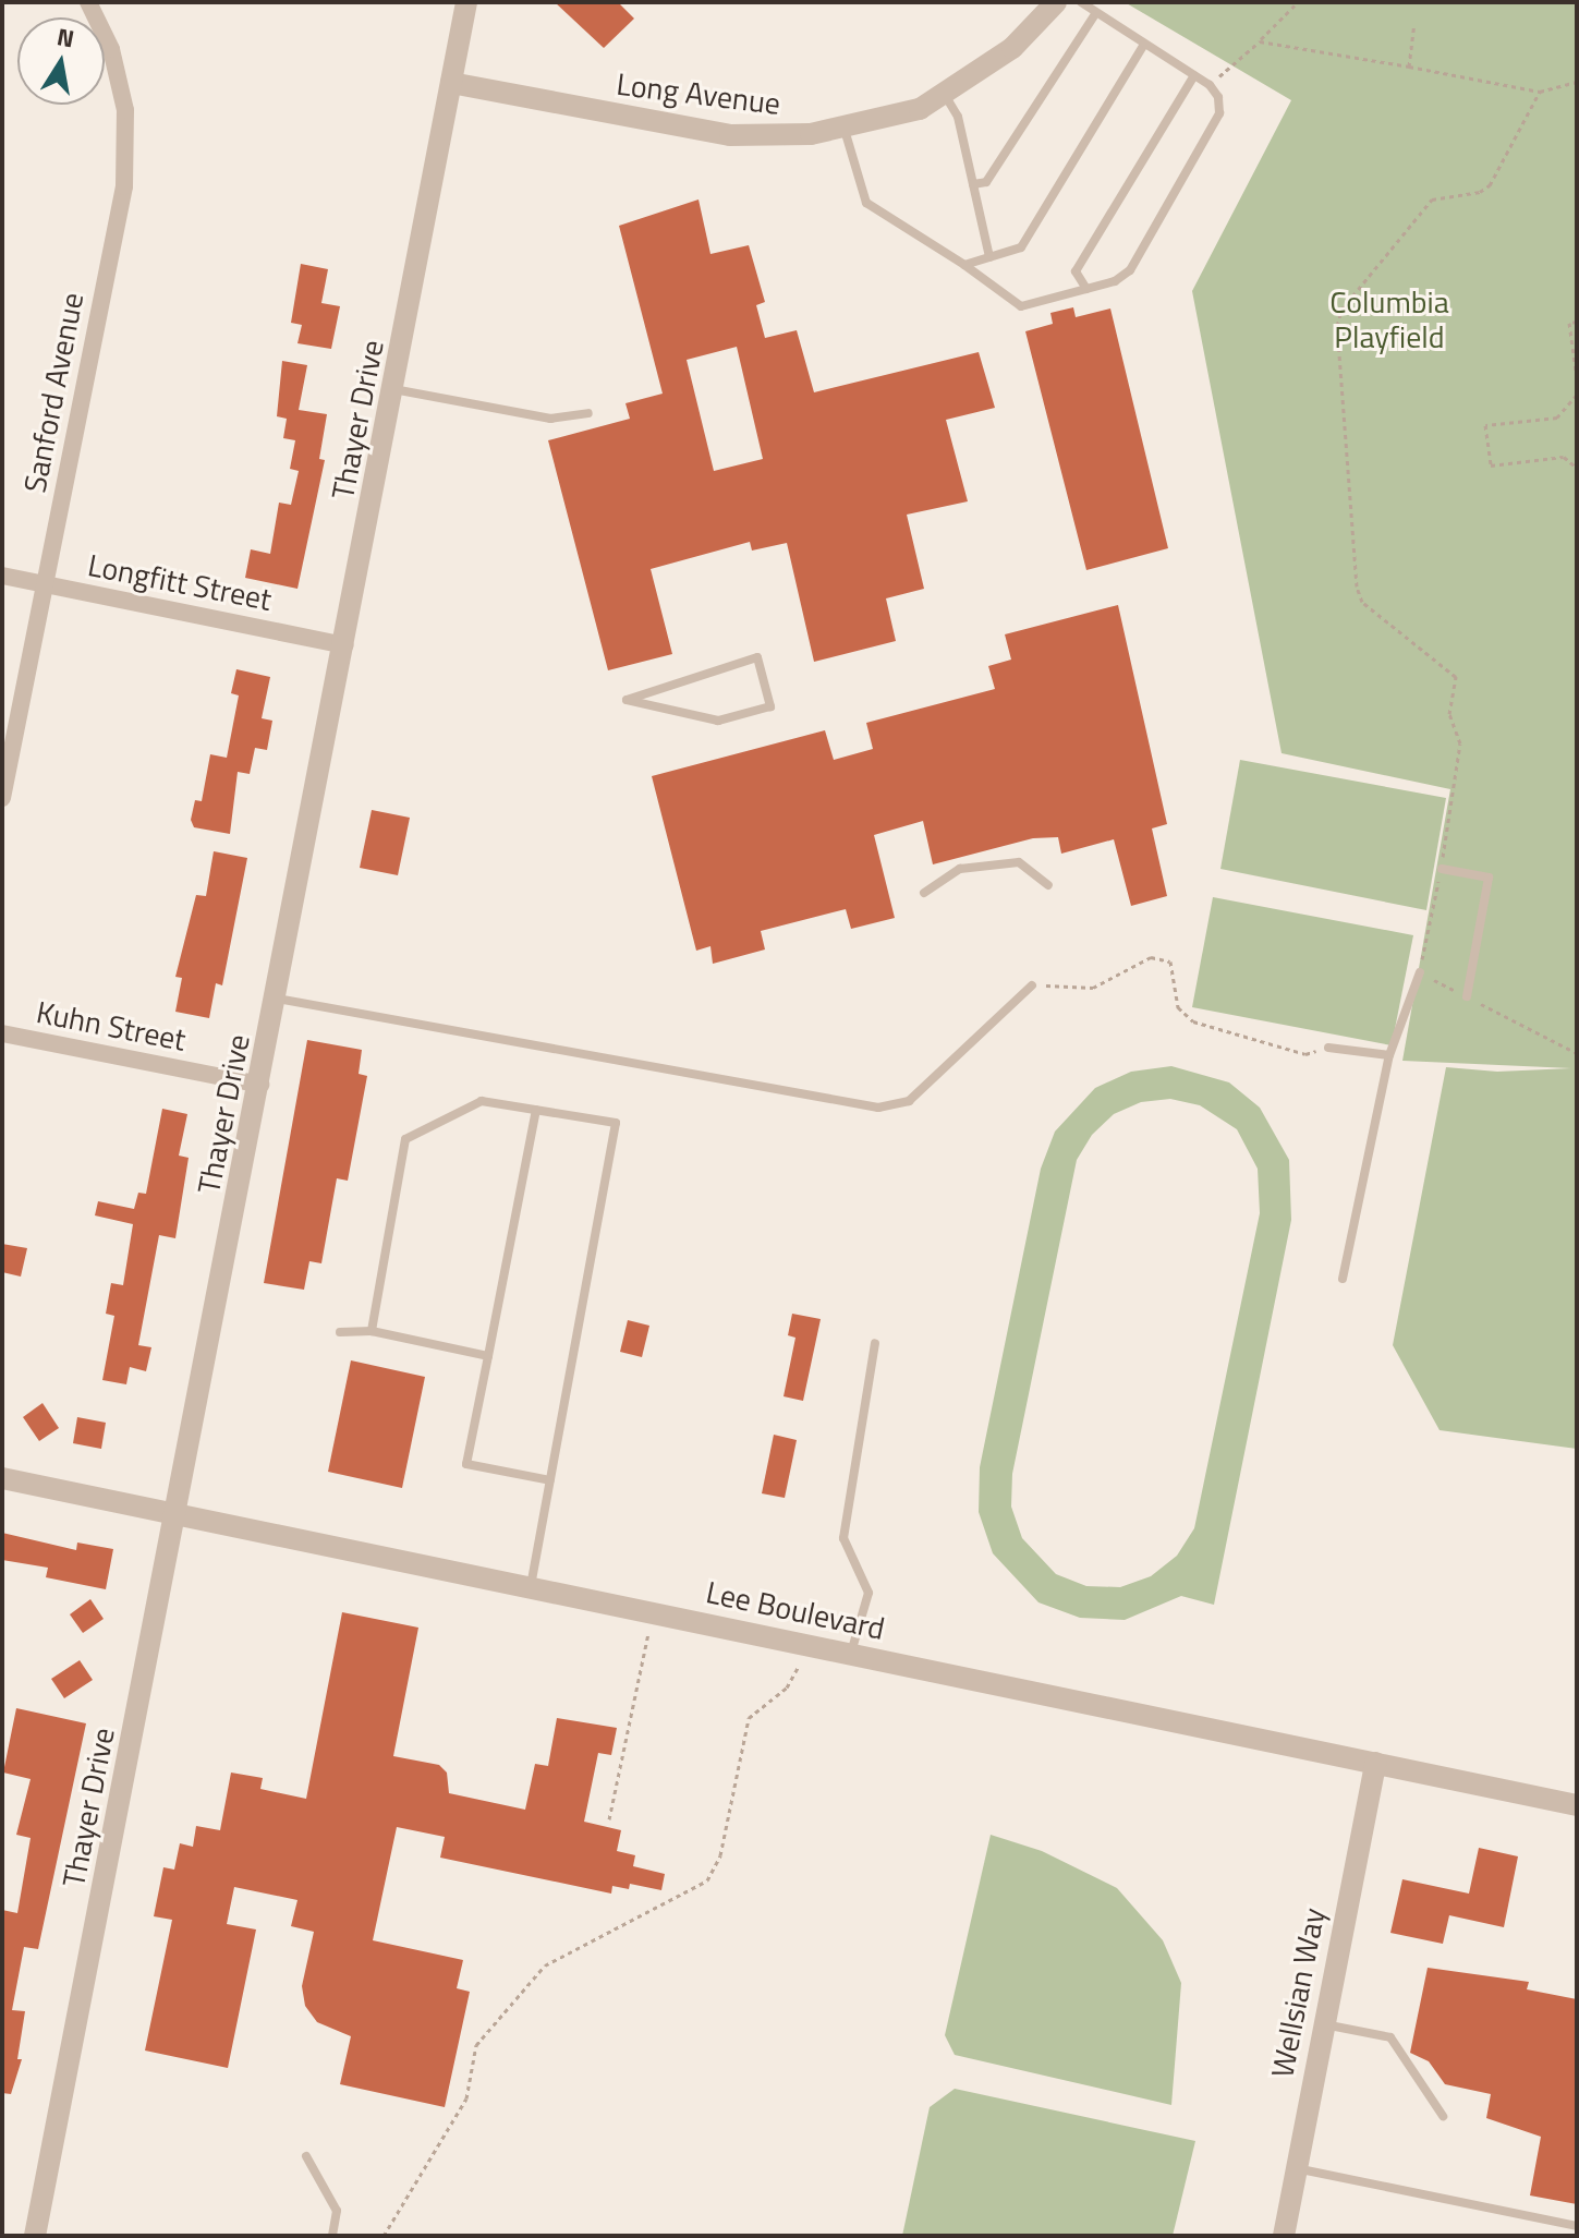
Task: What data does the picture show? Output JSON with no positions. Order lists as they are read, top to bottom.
{
  "streets": {
    "street": [
      "Long Avenue",
      "Sanford Avenue",
      "Thayer Drive",
      "Longfitt Street",
      "Kuhn Street",
      "Lee Boulevard",
      "Wellsian Way"
    ]
  },
  "crossings": [
    ["Long Avenue", "Thayer Drive"],
    ["Sanford Avenue", "Longfitt Street"],
    ["Thayer Drive", "Longfitt Street"],
    ["Thayer Drive", "Kuhn Street"],
    ["Thayer Drive", "Lee Boulevard"],
    ["Lee Boulevard", "Wellsian Way"]
  ],
  "parks": ["Columbia Playfield"],
  "north": "top"
}
